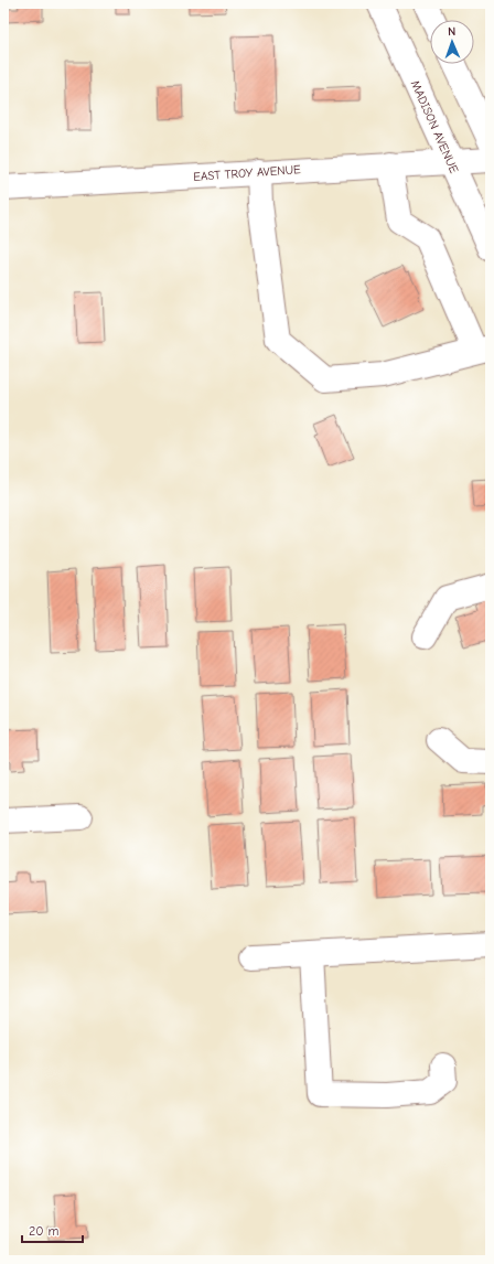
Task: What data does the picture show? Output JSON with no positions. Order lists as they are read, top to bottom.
{
  "streets": {
    "main road": ["MADISON AVENUE", "EAST TROY AVENUE"]
  },
  "crossings": [
    ["MADISON AVENUE", "EAST TROY AVENUE"]
  ],
  "scale_bar": "20 m",
  "north": "top"
}
